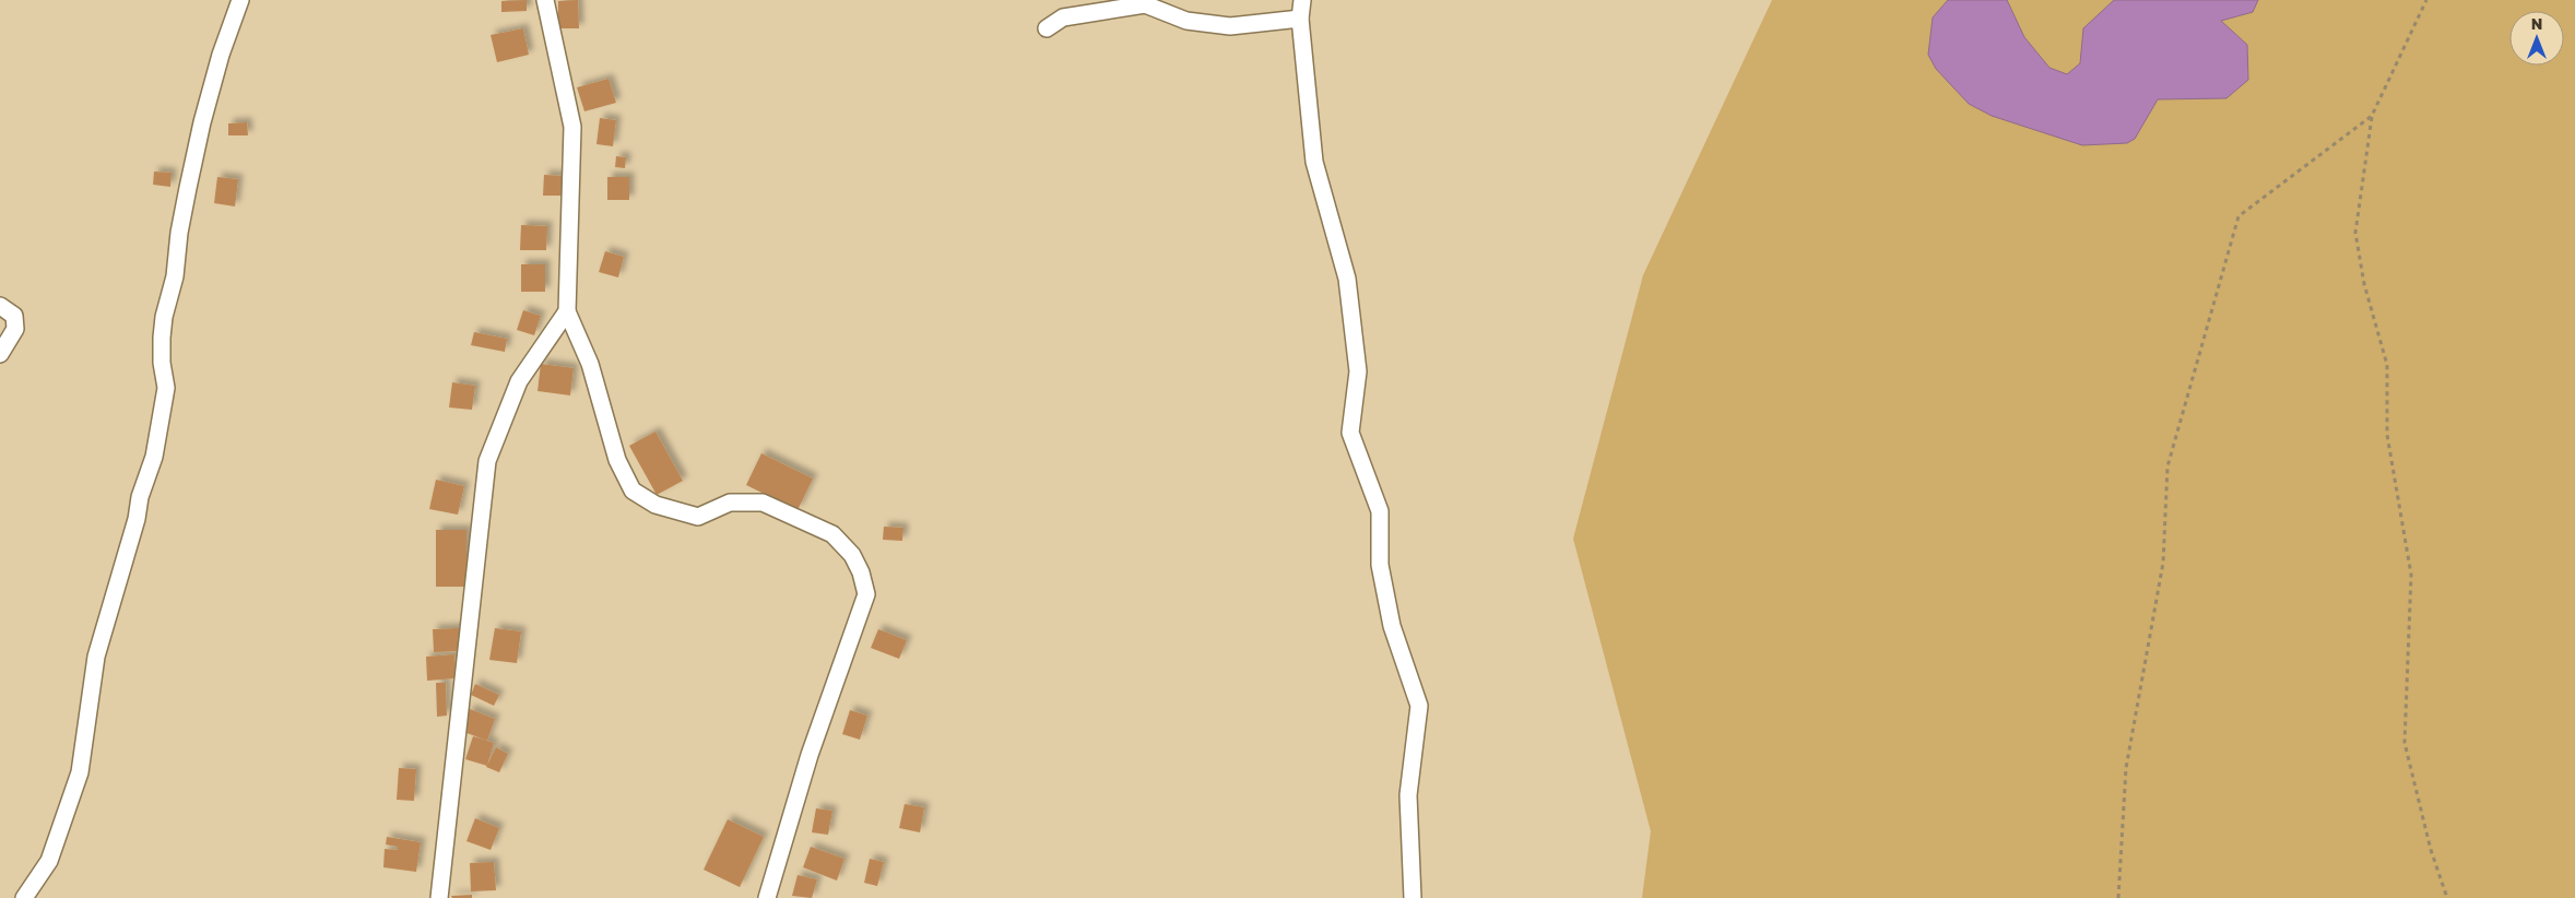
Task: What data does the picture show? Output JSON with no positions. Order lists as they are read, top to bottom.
{
  "north": "top"
}
